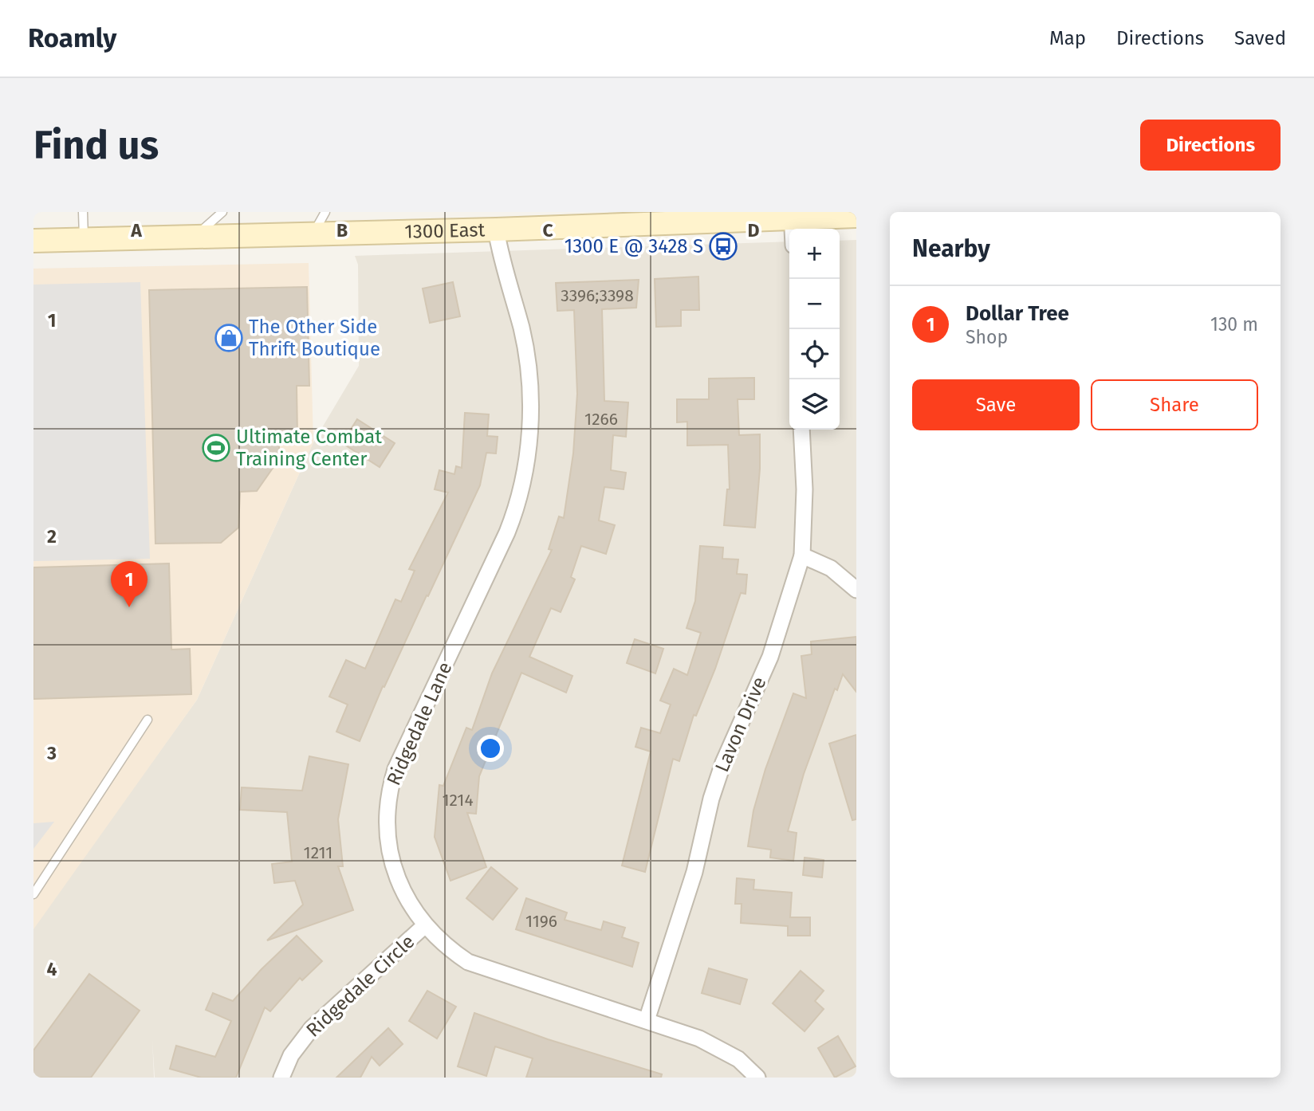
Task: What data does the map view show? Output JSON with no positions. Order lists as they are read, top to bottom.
{
  "streets": {
    "main road": ["1300 East"],
    "street": ["Ridgedale Lane", "Lavon Drive", "Ridgedale Circle"]
  },
  "crossings": [
    ["1300 East", "Ridgedale Lane"],
    ["Ridgedale Lane", "Lavon Drive"],
    ["Ridgedale Lane", "Ridgedale Circle"]
  ],
  "places": {
    "bus stop": ["1300 E @ 3428 S"],
    "shop": ["The Other Side Thrift Boutique"],
    "sports": ["Ultimate Combat Training Center"]
  },
  "house_numbers": [
    "3396;3398",
    "1266",
    "1214",
    "1211",
    "1196"
  ],
  "page": {
    "header": "Roamly",
    "nav": ["Map", "Directions", "Saved"],
    "buttons": [
      "Directions",
      ["Save", "Share"]
    ],
    "title": "Find us",
    "heading": "Nearby",
    "map_buttons": ["+", "−"],
    "list": [
      {
        "mark": "1",
        "name": "Dollar Tree",
        "note": "Shop",
        "value": "130 m"
      }
    ],
    "pins": "1"
  },
  "grid": {
    "columns": [
      "A",
      "B",
      "C",
      "D"
    ],
    "rows": [
      "1",
      "2",
      "3",
      "4"
    ]
  }
}
